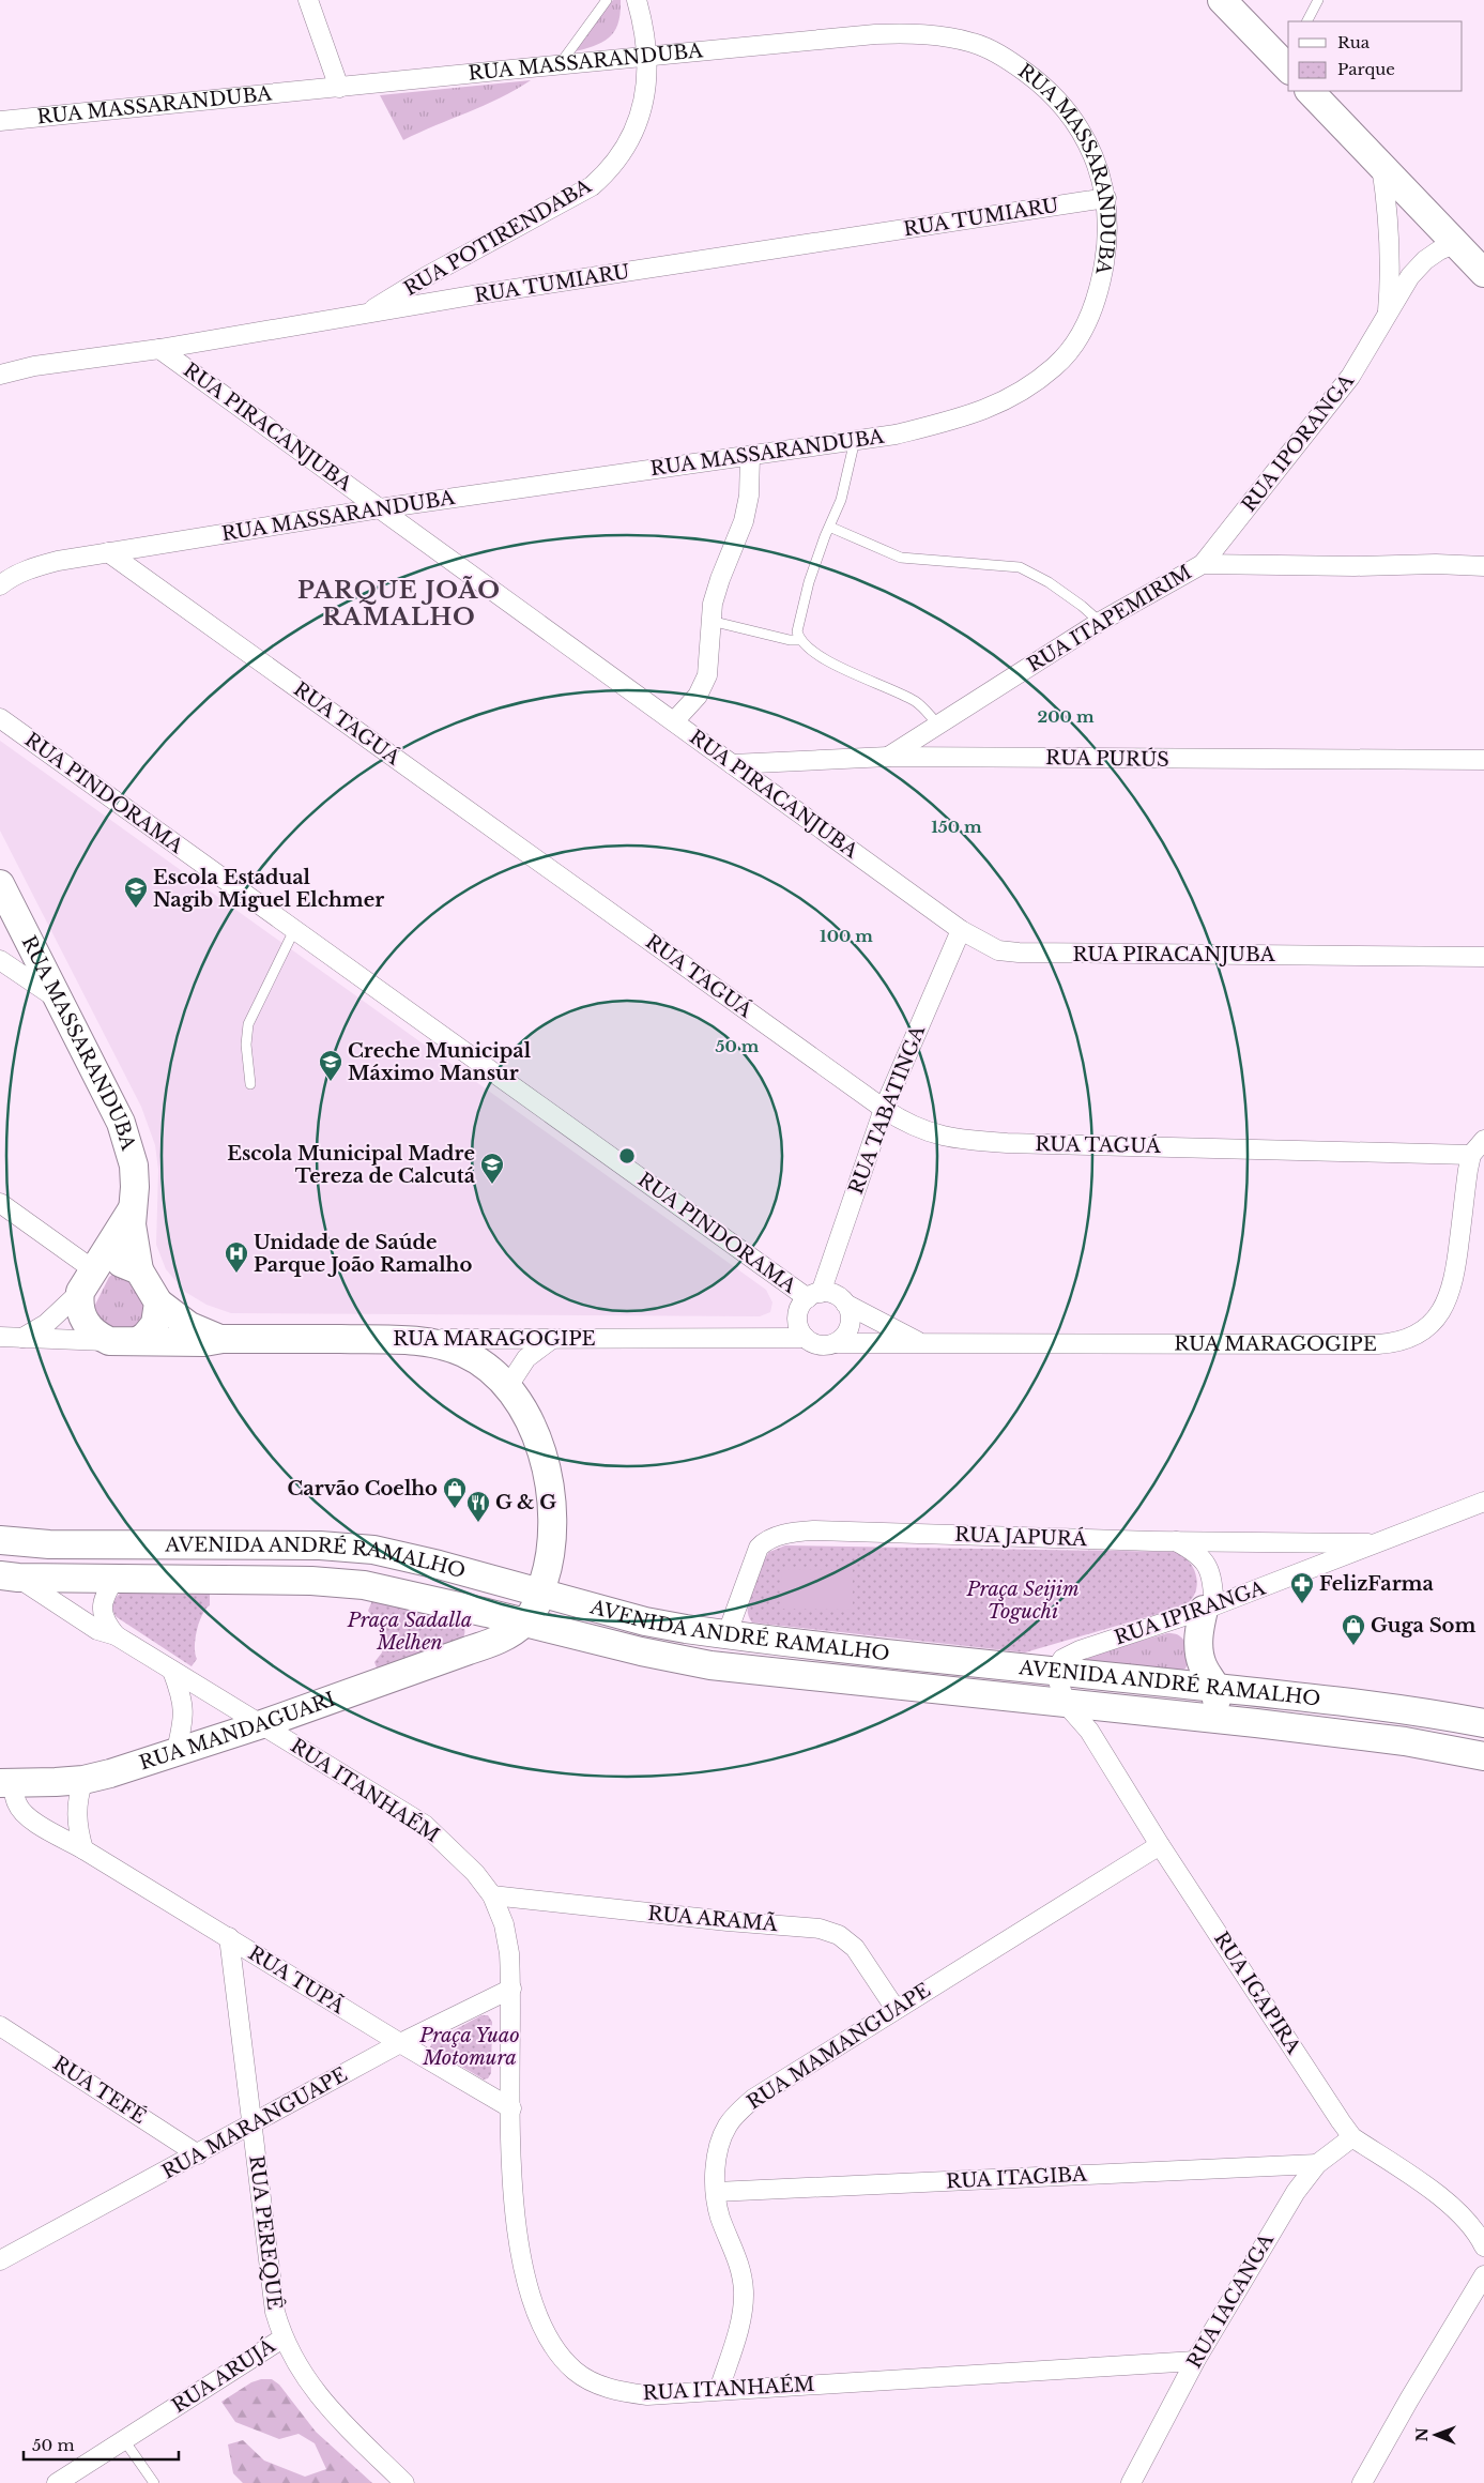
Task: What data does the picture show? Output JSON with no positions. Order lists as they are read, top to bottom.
{
  "streets": {
    "main road": [
      "RUA MASSARANDUBA",
      "RUA MARAGOGIPE",
      "AVENIDA ANDRÉ RAMALHO",
      "RUA MANDAGUARI"
    ],
    "street": [
      "RUA TUMIARU",
      "RUA POTIRENDABA",
      "RUA PIRACANJUBA",
      "RUA IPORANGA",
      "RUA ITAPEMIRIM",
      "RUA TAGUÁ",
      "RUA PURÚS",
      "RUA PINDORAMA",
      "RUA TABATINGA",
      "RUA JAPURÁ",
      "RUA IPIRANGA",
      "RUA ITANHAÉM",
      "RUA ARAMÃ",
      "RUA TUPÃ",
      "RUA IGAPIRA",
      "RUA MAMANGUAPE",
      "RUA TEFÉ",
      "RUA MARANGUAPE",
      "RUA ITAGIBA",
      "RUA PEREQUÊ",
      "RUA IACANGA",
      "RUA ARUJÁ"
    ]
  },
  "crossings": [
    ["RUA MASSARANDUBA", "RUA TUMIARU"],
    ["RUA MASSARANDUBA", "RUA POTIRENDABA"],
    ["RUA MASSARANDUBA", "RUA PIRACANJUBA"],
    ["RUA MASSARANDUBA", "RUA TAGUÁ"],
    ["RUA MASSARANDUBA", "RUA MARAGOGIPE"],
    ["RUA TUMIARU", "RUA POTIRENDABA"],
    ["RUA TUMIARU", "RUA PIRACANJUBA"],
    ["RUA PIRACANJUBA", "RUA PURÚS"],
    ["RUA PIRACANJUBA", "RUA TABATINGA"],
    ["RUA IPORANGA", "RUA ITAPEMIRIM"],
    ["RUA ITAPEMIRIM", "RUA PURÚS"],
    ["RUA TAGUÁ", "RUA TABATINGA"],
    ["RUA TAGUÁ", "RUA MARAGOGIPE"],
    ["RUA PINDORAMA", "RUA TABATINGA"],
    ["RUA PINDORAMA", "RUA MARAGOGIPE"],
    ["RUA TABATINGA", "RUA MARAGOGIPE"],
    ["RUA JAPURÁ", "AVENIDA ANDRÉ RAMALHO"],
    ["RUA JAPURÁ", "RUA IPIRANGA"],
    ["AVENIDA ANDRÉ RAMALHO", "RUA IPIRANGA"],
    ["AVENIDA ANDRÉ RAMALHO", "RUA MANDAGUARI"],
    ["AVENIDA ANDRÉ RAMALHO", "RUA ITANHAÉM"],
    ["AVENIDA ANDRÉ RAMALHO", "RUA IGAPIRA"],
    ["RUA MANDAGUARI", "RUA ITANHAÉM"],
    ["RUA MANDAGUARI", "RUA TUPÃ"],
    ["RUA ITANHAÉM", "RUA ARAMÃ"],
    ["RUA ITANHAÉM", "RUA TUPÃ"],
    ["RUA ITANHAÉM", "RUA MAMANGUAPE"],
    ["RUA ITANHAÉM", "RUA MARANGUAPE"],
    ["RUA ITANHAÉM", "RUA IACANGA"],
    ["RUA ARAMÃ", "RUA MAMANGUAPE"],
    ["RUA TUPÃ", "RUA MARANGUAPE"],
    ["RUA TUPÃ", "RUA PEREQUÊ"],
    ["RUA IGAPIRA", "RUA MAMANGUAPE"],
    ["RUA IGAPIRA", "RUA IACANGA"],
    ["RUA MAMANGUAPE", "RUA ITAGIBA"],
    ["RUA TEFÉ", "RUA MARANGUAPE"],
    ["RUA MARANGUAPE", "RUA PEREQUÊ"],
    ["RUA ITAGIBA", "RUA IACANGA"],
    ["RUA PEREQUÊ", "RUA ARUJÁ"]
  ],
  "districts": ["PARQUE JOÃO RAMALHO"],
  "parks": ["Praça Seijim Toguchi", "Praça Sadalla Melhen", "Praça Yuao Motomura"],
  "places": {
    "school or university": ["Escola Estadual Nagib Miguel Elchmer", "Creche Municipal Máximo Mansur", "Escola Municipal Madre Tereza de Calcutá"],
    "hospital": ["Unidade de Saúde Parque João Ramalho"],
    "shop": ["Carvão Coelho", "Guga Som"],
    "restaurant": ["G & G"],
    "pharmacy": ["FelizFarma"]
  },
  "legend": ["Rua", "Parque"],
  "scale_bar": "50 m",
  "north": "left",
  "rings": [
    "200 m",
    "150 m",
    "100 m",
    "50 m"
  ]
}
